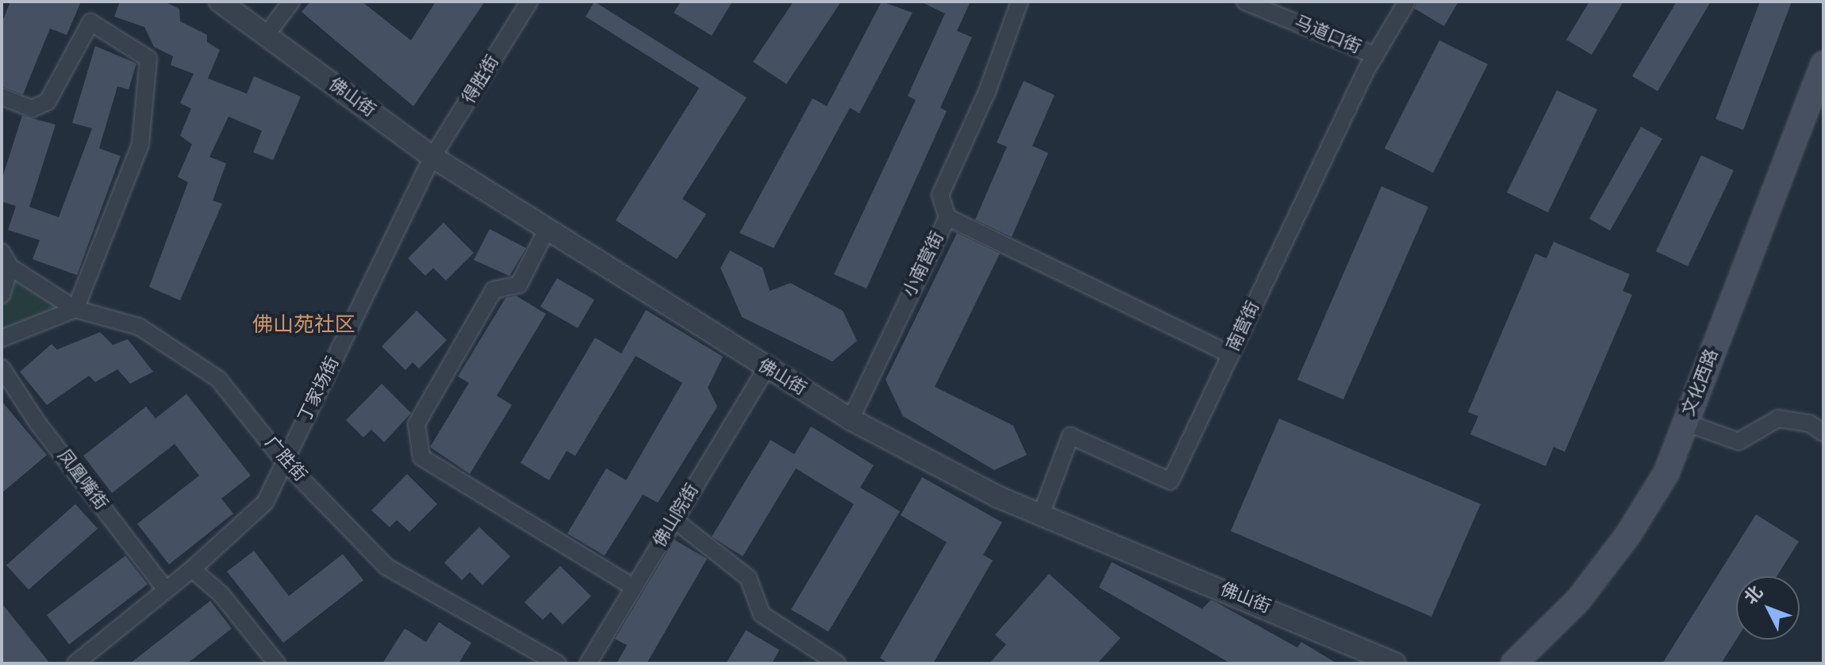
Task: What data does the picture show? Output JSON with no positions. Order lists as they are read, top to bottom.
{
  "streets": {
    "main road": ["文化西路"],
    "street": [
      "马道口街",
      "得胜街",
      "佛山街",
      "小南营街",
      "南营街",
      "丁家场街",
      "广胜街",
      "凤凰嘴街",
      "佛山院街"
    ]
  },
  "crossings": [
    ["马道口街", "南营街"],
    ["得胜街", "佛山街"],
    ["得胜街", "丁家场街"],
    ["佛山街", "小南营街"],
    ["佛山街", "南营街"],
    ["佛山街", "丁家场街"],
    ["佛山街", "佛山院街"],
    ["丁家场街", "广胜街"],
    ["丁家场街", "凤凰嘴街"]
  ],
  "districts": ["佛山苑社区"],
  "north": "top left"
}
